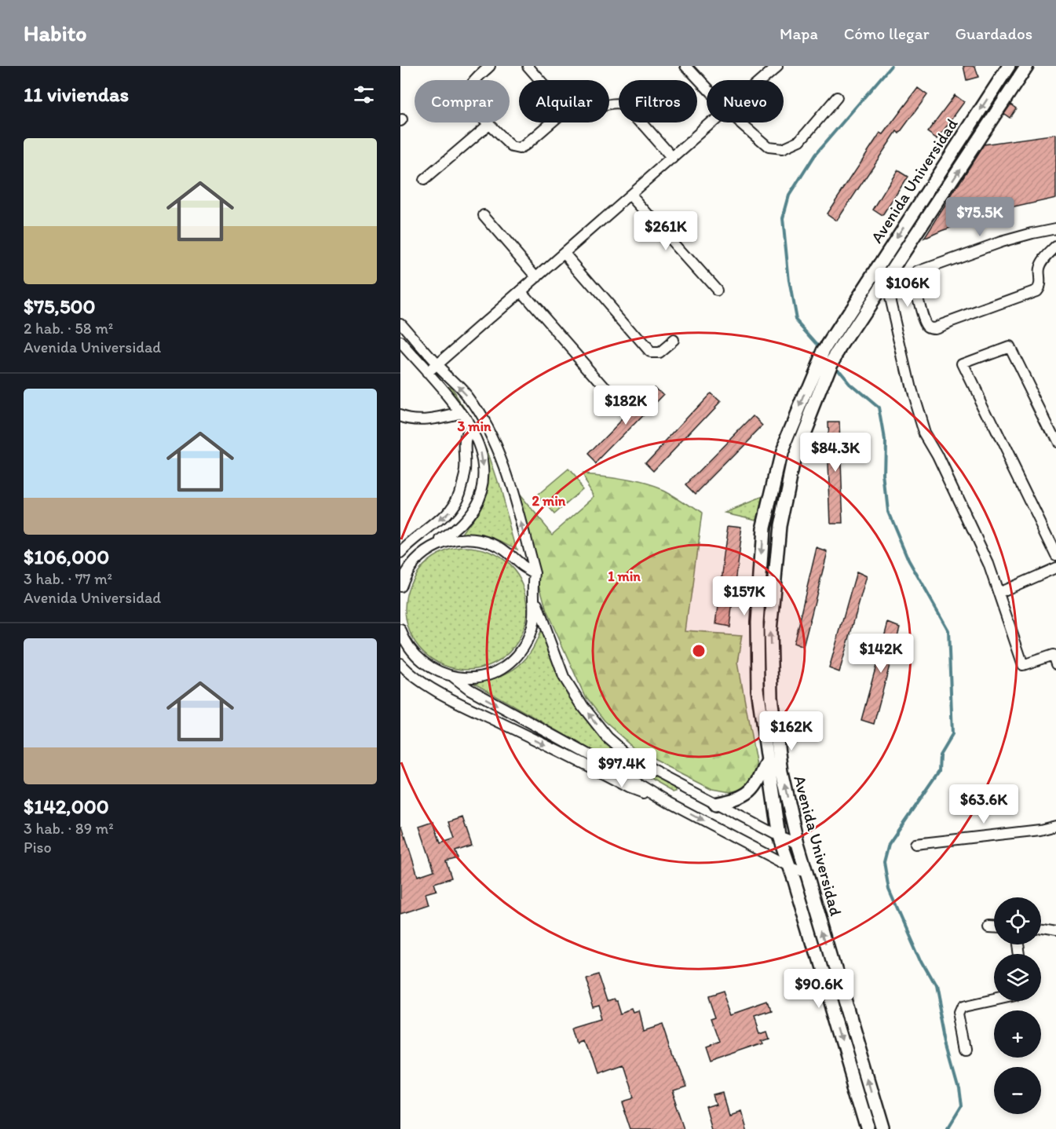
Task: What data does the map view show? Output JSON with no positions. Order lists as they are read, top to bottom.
{
  "streets": {
    "street": ["Avenida Universidad"]
  },
  "page": {
    "header": "Habito",
    "nav": ["Mapa", "Cómo llegar", "Guardados"],
    "heading": "11 viviendas",
    "chip": [
      "Comprar",
      "Alquilar",
      "Filtros",
      "Nuevo"
    ],
    "list": [
      {
        "name": "$75,500",
        "note": "2 hab. · 58 m² · Avenida Universidad"
      },
      {
        "name": "$106,000",
        "note": "3 hab. · 77 m² · Avenida Universidad"
      },
      {
        "name": "$142,000",
        "note": "3 hab. · 89 m² · Piso"
      }
    ],
    "price": [
      "$75.5K",
      "$261K",
      "$106K",
      "$182K",
      "$84.3K",
      "$157K",
      "$142K",
      "$162K",
      "$97.4K",
      "$63.6K",
      "$90.6K"
    ],
    "map_buttons": ["+", "−"]
  },
  "rings": ["3 min", "2 min", "1 min"]
}
